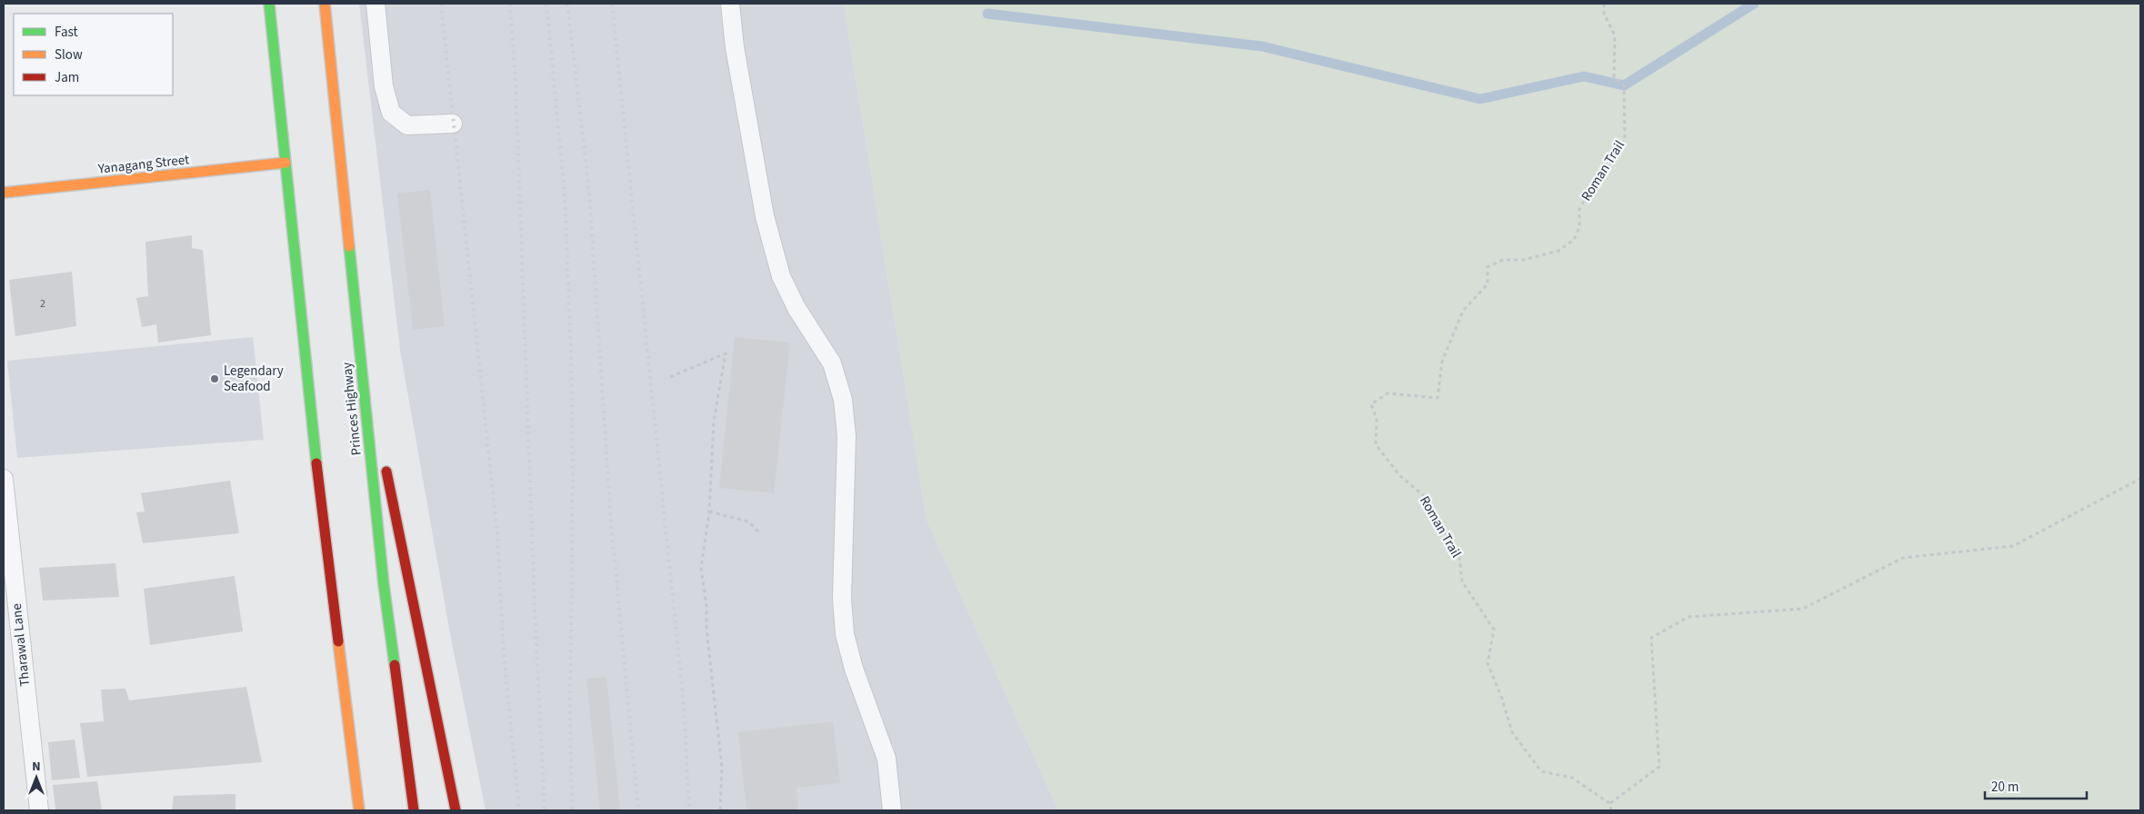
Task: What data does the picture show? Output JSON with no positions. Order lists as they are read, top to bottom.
{
  "streets": {
    "main road": ["Yanagang Street", "Princes Highway"],
    "lane": ["Tharawal Lane"],
    "path": ["Roman Trail"]
  },
  "places": ["Legendary Seafood"],
  "house_numbers": ["2"],
  "legend": ["Fast", "Slow", "Jam"],
  "scale_bar": "20 m",
  "north": "top"
}
